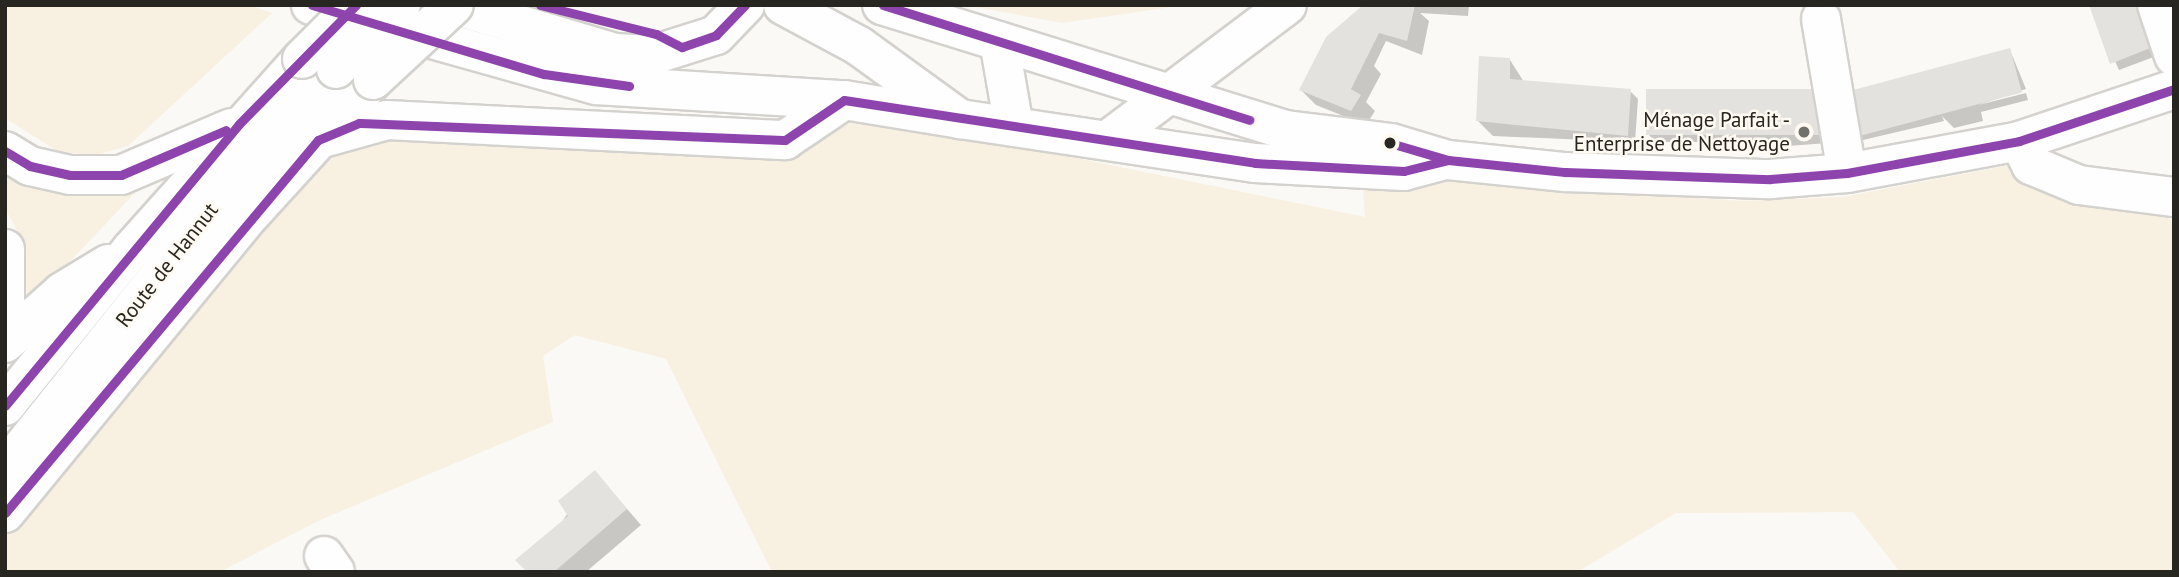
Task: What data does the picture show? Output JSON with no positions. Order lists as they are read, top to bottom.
{
  "streets": {
    "main road": ["Route de Hannut"]
  },
  "places": ["Ménage Parfait - Enterprise de Nettoyage"]
}
